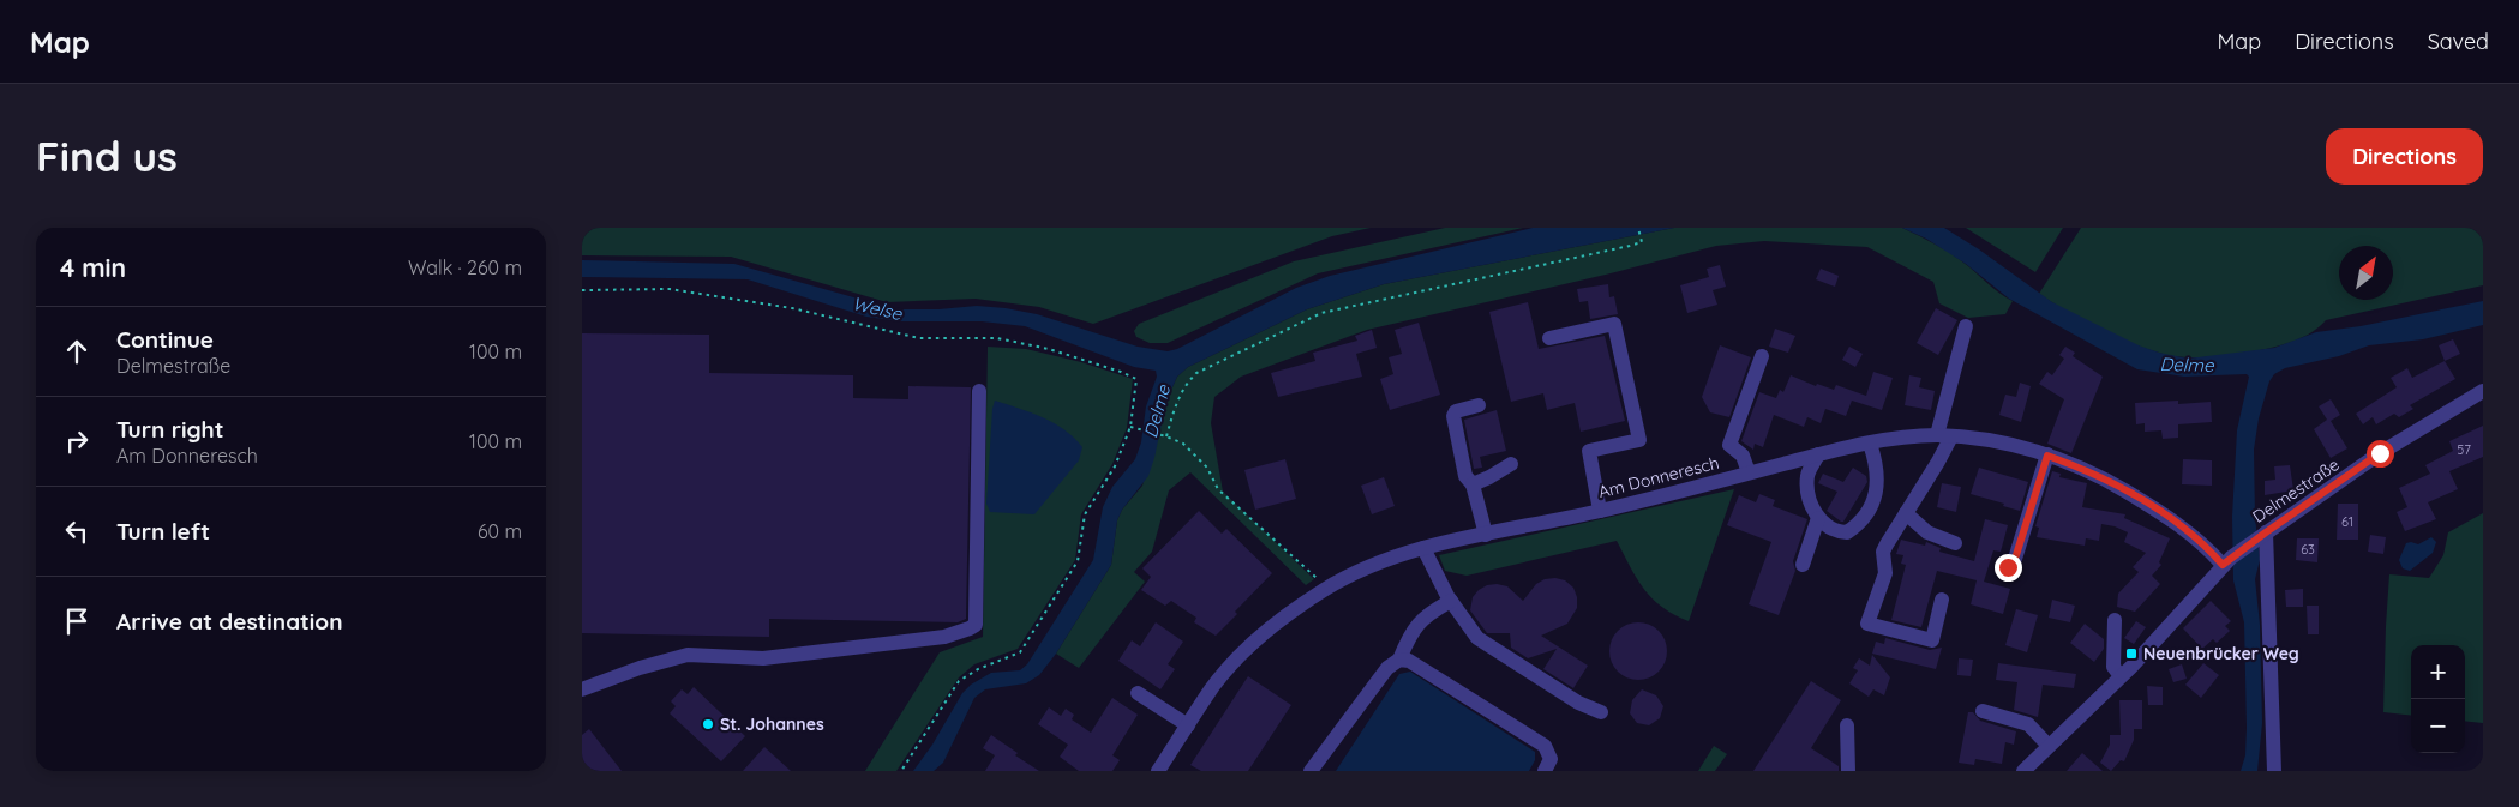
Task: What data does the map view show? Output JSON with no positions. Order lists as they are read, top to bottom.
{
  "streets": {
    "street": ["Am Donneresch", "Delmestraße"]
  },
  "crossings": [
    ["Am Donneresch", "Delmestraße"]
  ],
  "water": ["Welse", "Delme"],
  "places": {
    "transit": ["Neuenbrücker Weg"],
    "other": ["St. Johannes"]
  },
  "house_numbers": ["57", "61", "63"],
  "north": "top right",
  "page": {
    "header": "Map",
    "nav": ["Map", "Directions", "Saved"],
    "buttons": "Directions",
    "title": "Find us",
    "heading": ["4 min", "Walk · 260 m"],
    "list": [
      ["Continue", "Delmestraße", "100 m"],
      ["Turn right", "Am Donneresch", "100 m"],
      ["Turn left", "60 m"],
      "Arrive at destination"
    ],
    "map_buttons": ["+", "−"]
  }
}
